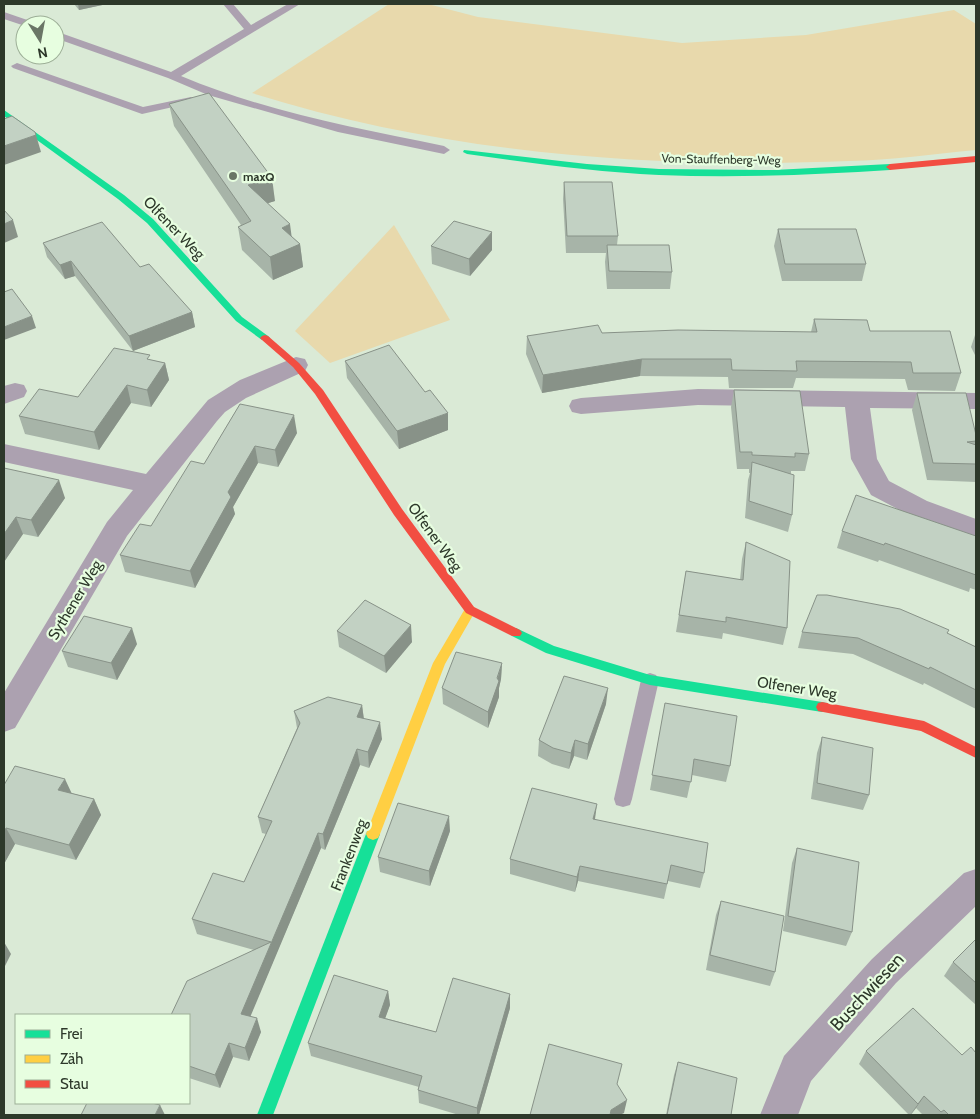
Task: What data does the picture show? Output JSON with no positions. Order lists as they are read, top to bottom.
{
  "streets": {
    "street": [
      "Von-Stauffenberg-Weg",
      "Olfener Weg",
      "Sythener Weg",
      "Frankenweg",
      "Buschwiesen"
    ]
  },
  "crossings": [
    ["Olfener Weg", "Sythener Weg"],
    ["Olfener Weg", "Frankenweg"]
  ],
  "places": ["maxQ"],
  "legend": ["Frei", "Zäh", "Stau"],
  "north": "bottom"
}
